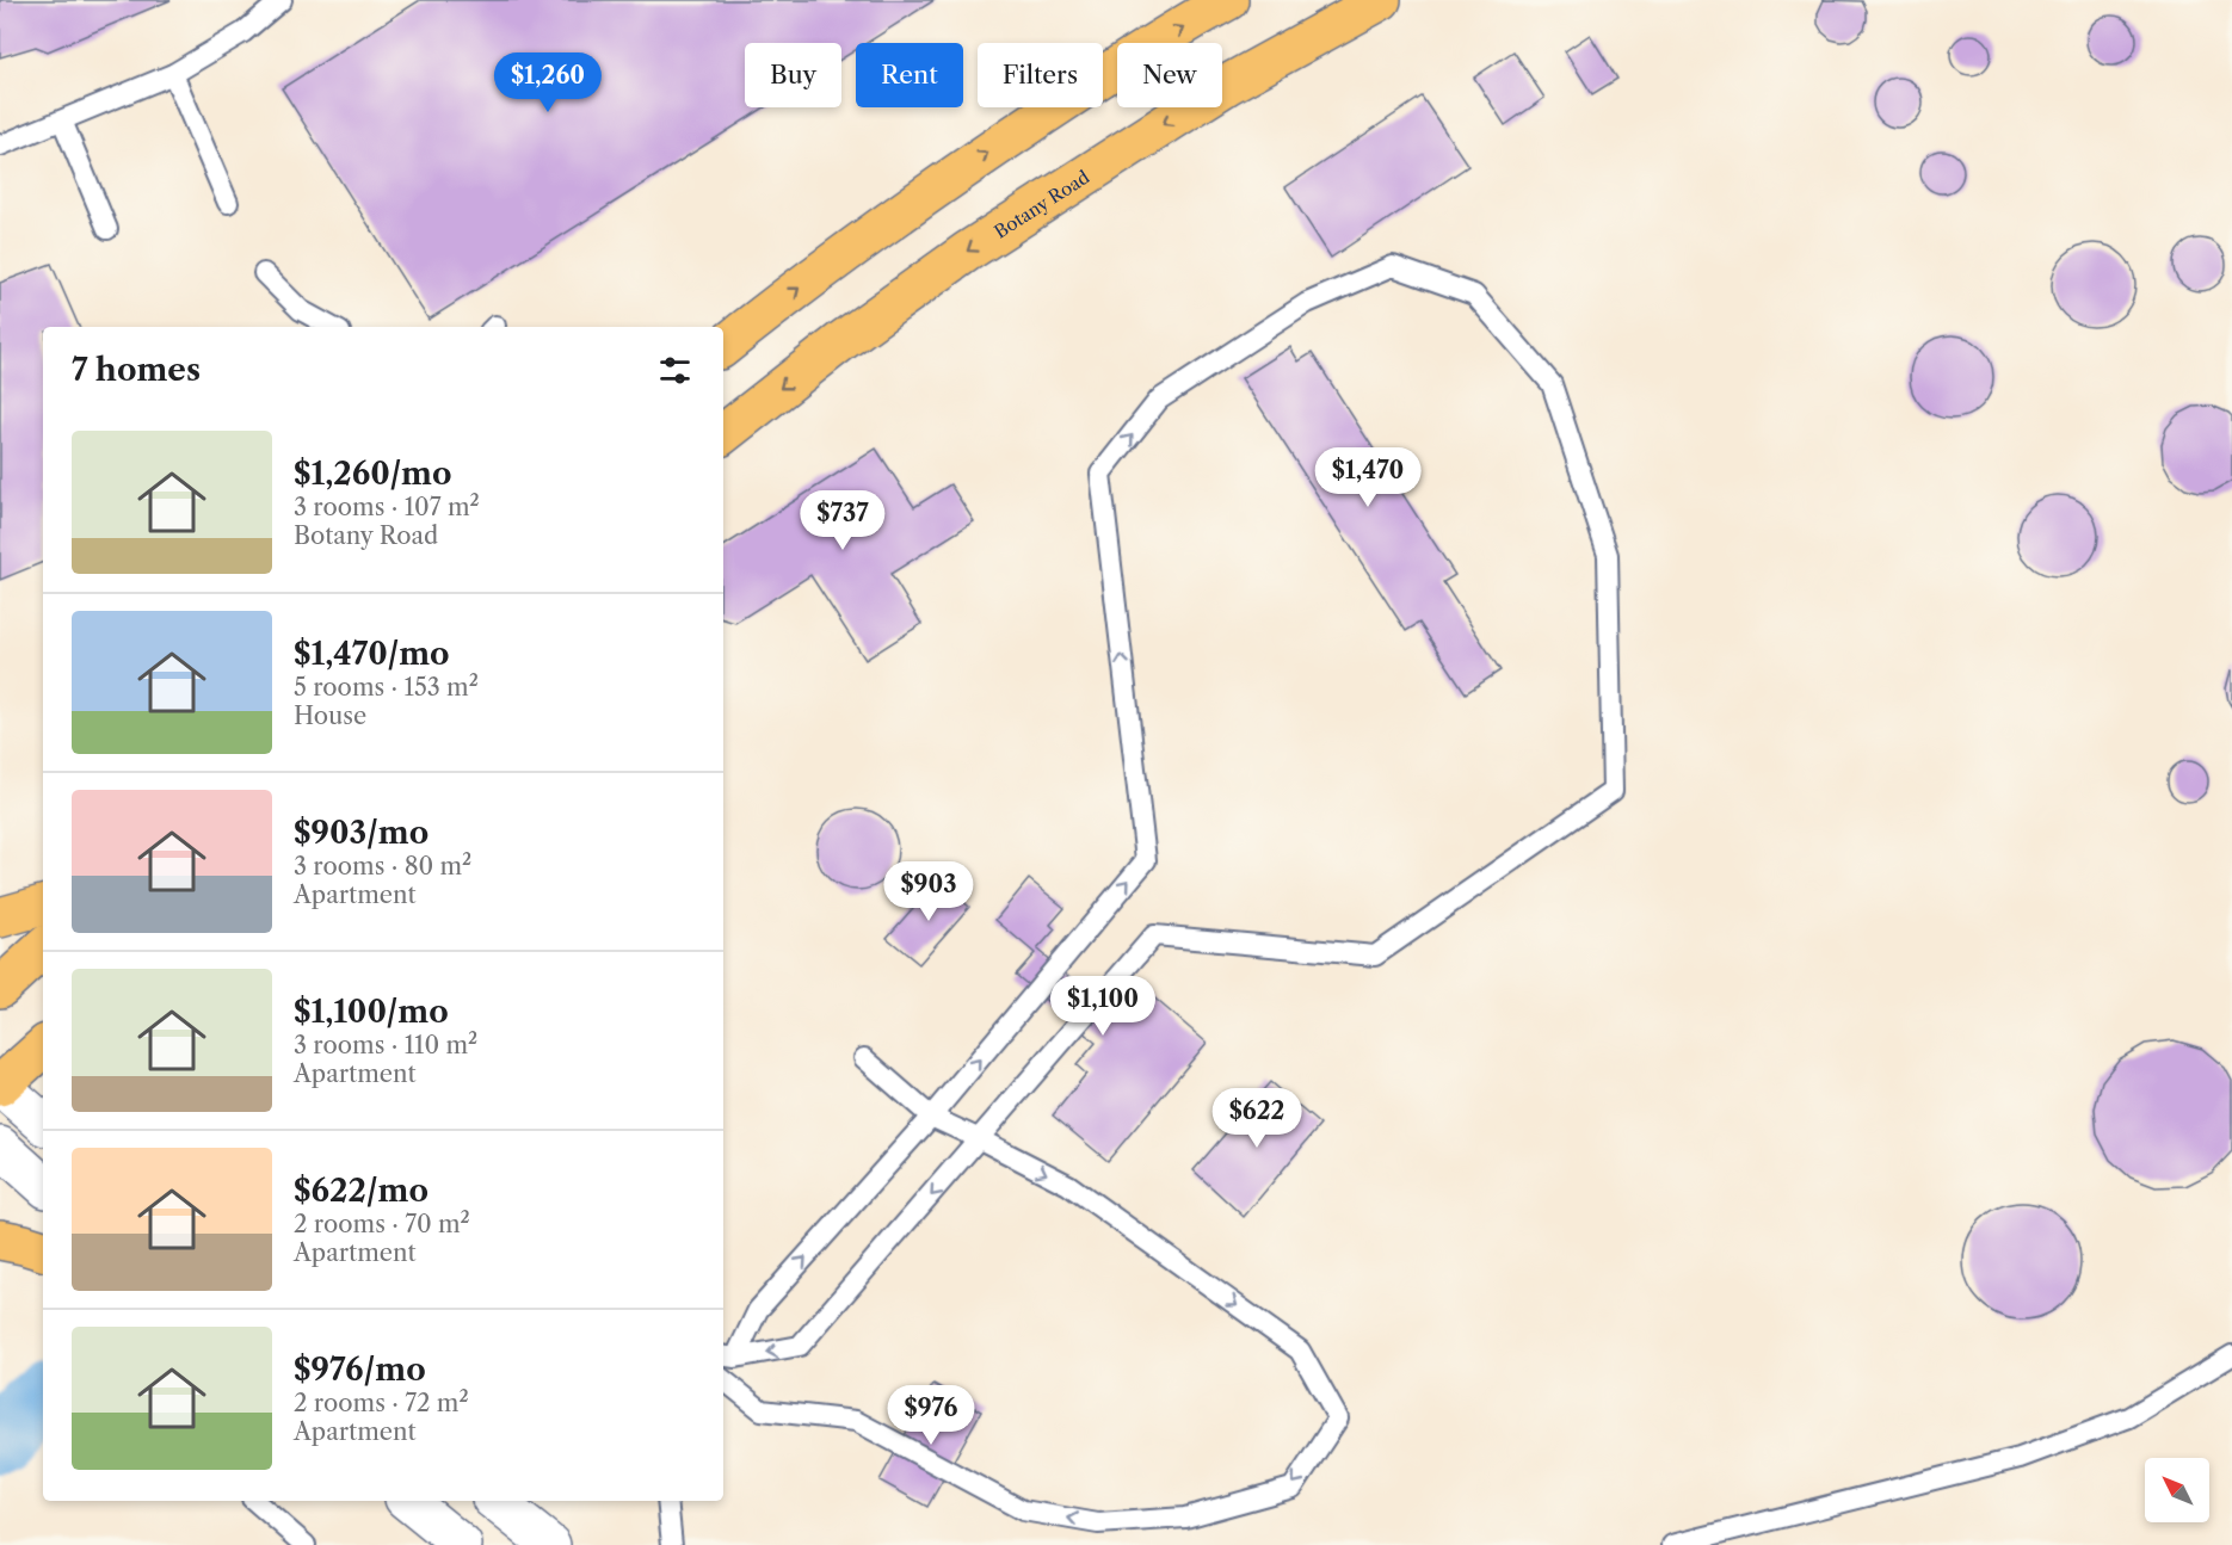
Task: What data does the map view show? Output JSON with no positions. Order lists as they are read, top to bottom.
{
  "streets": {
    "main road": ["Botany Road"]
  },
  "north": "top left",
  "page": {
    "chip": [
      "Buy",
      "Rent",
      "Filters",
      "New"
    ],
    "price": [
      "$1,260",
      "$1,470",
      "$737",
      "$903",
      "$1,100",
      "$622",
      "$976"
    ],
    "heading": "7 homes",
    "list": [
      {
        "name": "$1,260/mo",
        "note": "3 rooms · 107 m² · Botany Road"
      },
      {
        "name": "$1,470/mo",
        "note": "5 rooms · 153 m² · House"
      },
      {
        "name": "$903/mo",
        "note": "3 rooms · 80 m² · Apartment"
      },
      {
        "name": "$1,100/mo",
        "note": "3 rooms · 110 m² · Apartment"
      },
      {
        "name": "$622/mo",
        "note": "2 rooms · 70 m² · Apartment"
      },
      {
        "name": "$976/mo",
        "note": "2 rooms · 72 m² · Apartment"
      }
    ]
  }
}
